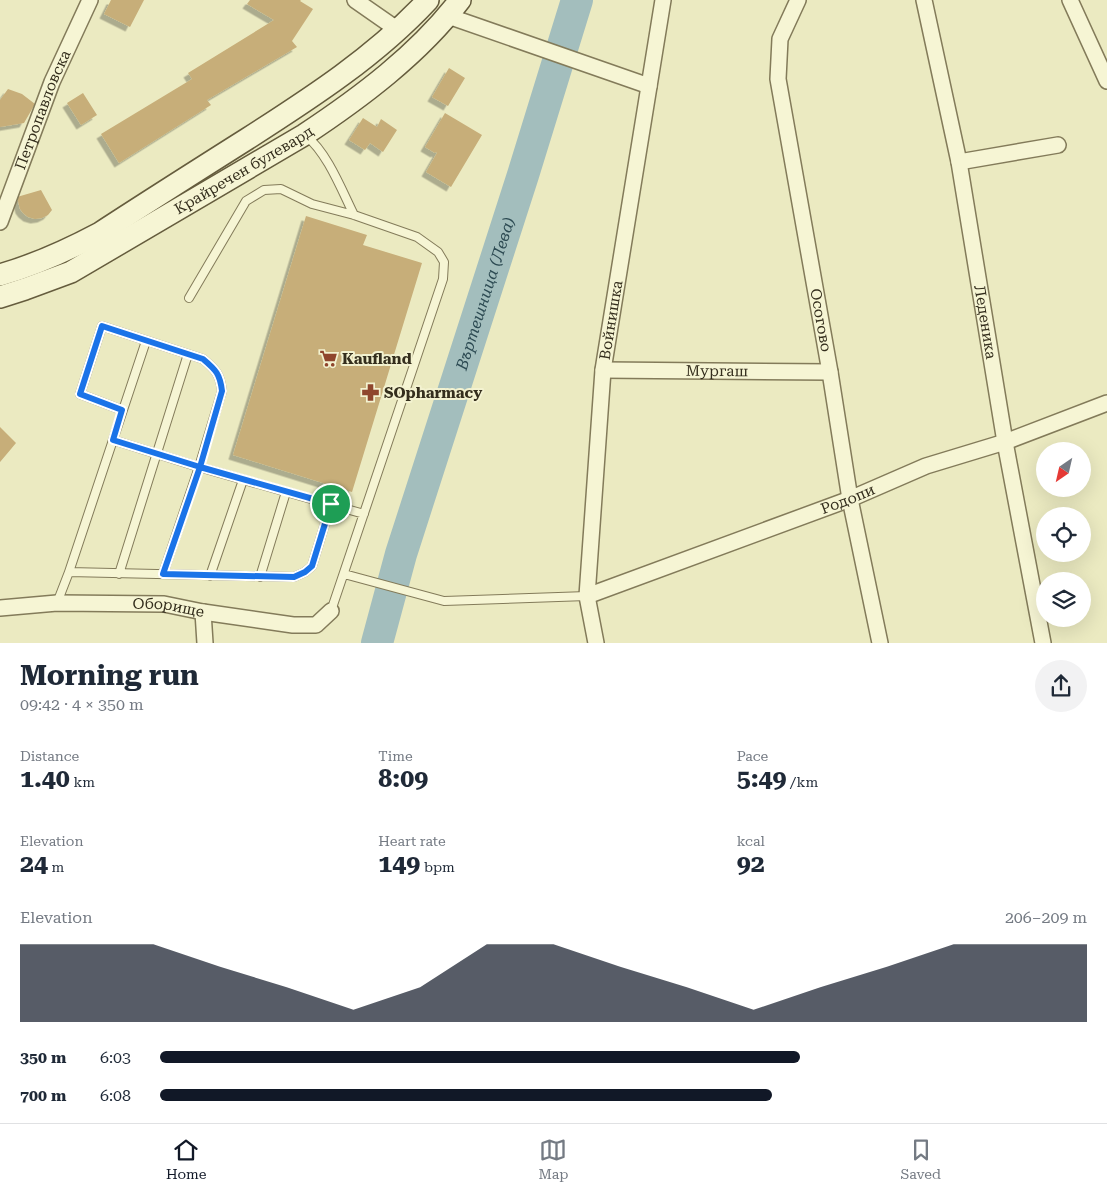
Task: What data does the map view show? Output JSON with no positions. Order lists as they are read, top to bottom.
{
  "streets": {
    "street": [
      "Петропавловска",
      "Крайречен булевард",
      "Войнишка",
      "Осогово",
      "Леденика",
      "Мургаш",
      "Родопи",
      "Оборище"
    ]
  },
  "crossings": [
    ["Войнишка", "Мургаш"],
    ["Войнишка", "Родопи"],
    ["Осогово", "Мургаш"],
    ["Осогово", "Родопи"],
    ["Леденика", "Родопи"]
  ],
  "water": ["Въртешница (Лева)"],
  "places": {
    "supermarket": ["Kaufland"],
    "pharmacy": ["SOpharmacy"]
  },
  "north": "bottom left",
  "page": {
    "heading": ["Morning run", "09:42 · 4 × 350 m"],
    "stats": [
      ["Distance", "1.40 km"],
      ["Time", "8:09"],
      ["Pace", "5:49 /km"],
      ["Elevation", "24 m"],
      ["Heart rate", "149 bpm"],
      ["kcal", "92"]
    ],
    "chart": ["Elevation", "206–209 m"],
    "list": [
      {
        "name": "350 m",
        "note": "6:03"
      },
      {
        "name": "700 m",
        "note": "6:08"
      }
    ],
    "tabs": ["Home", "Map", "Saved"]
  }
}
